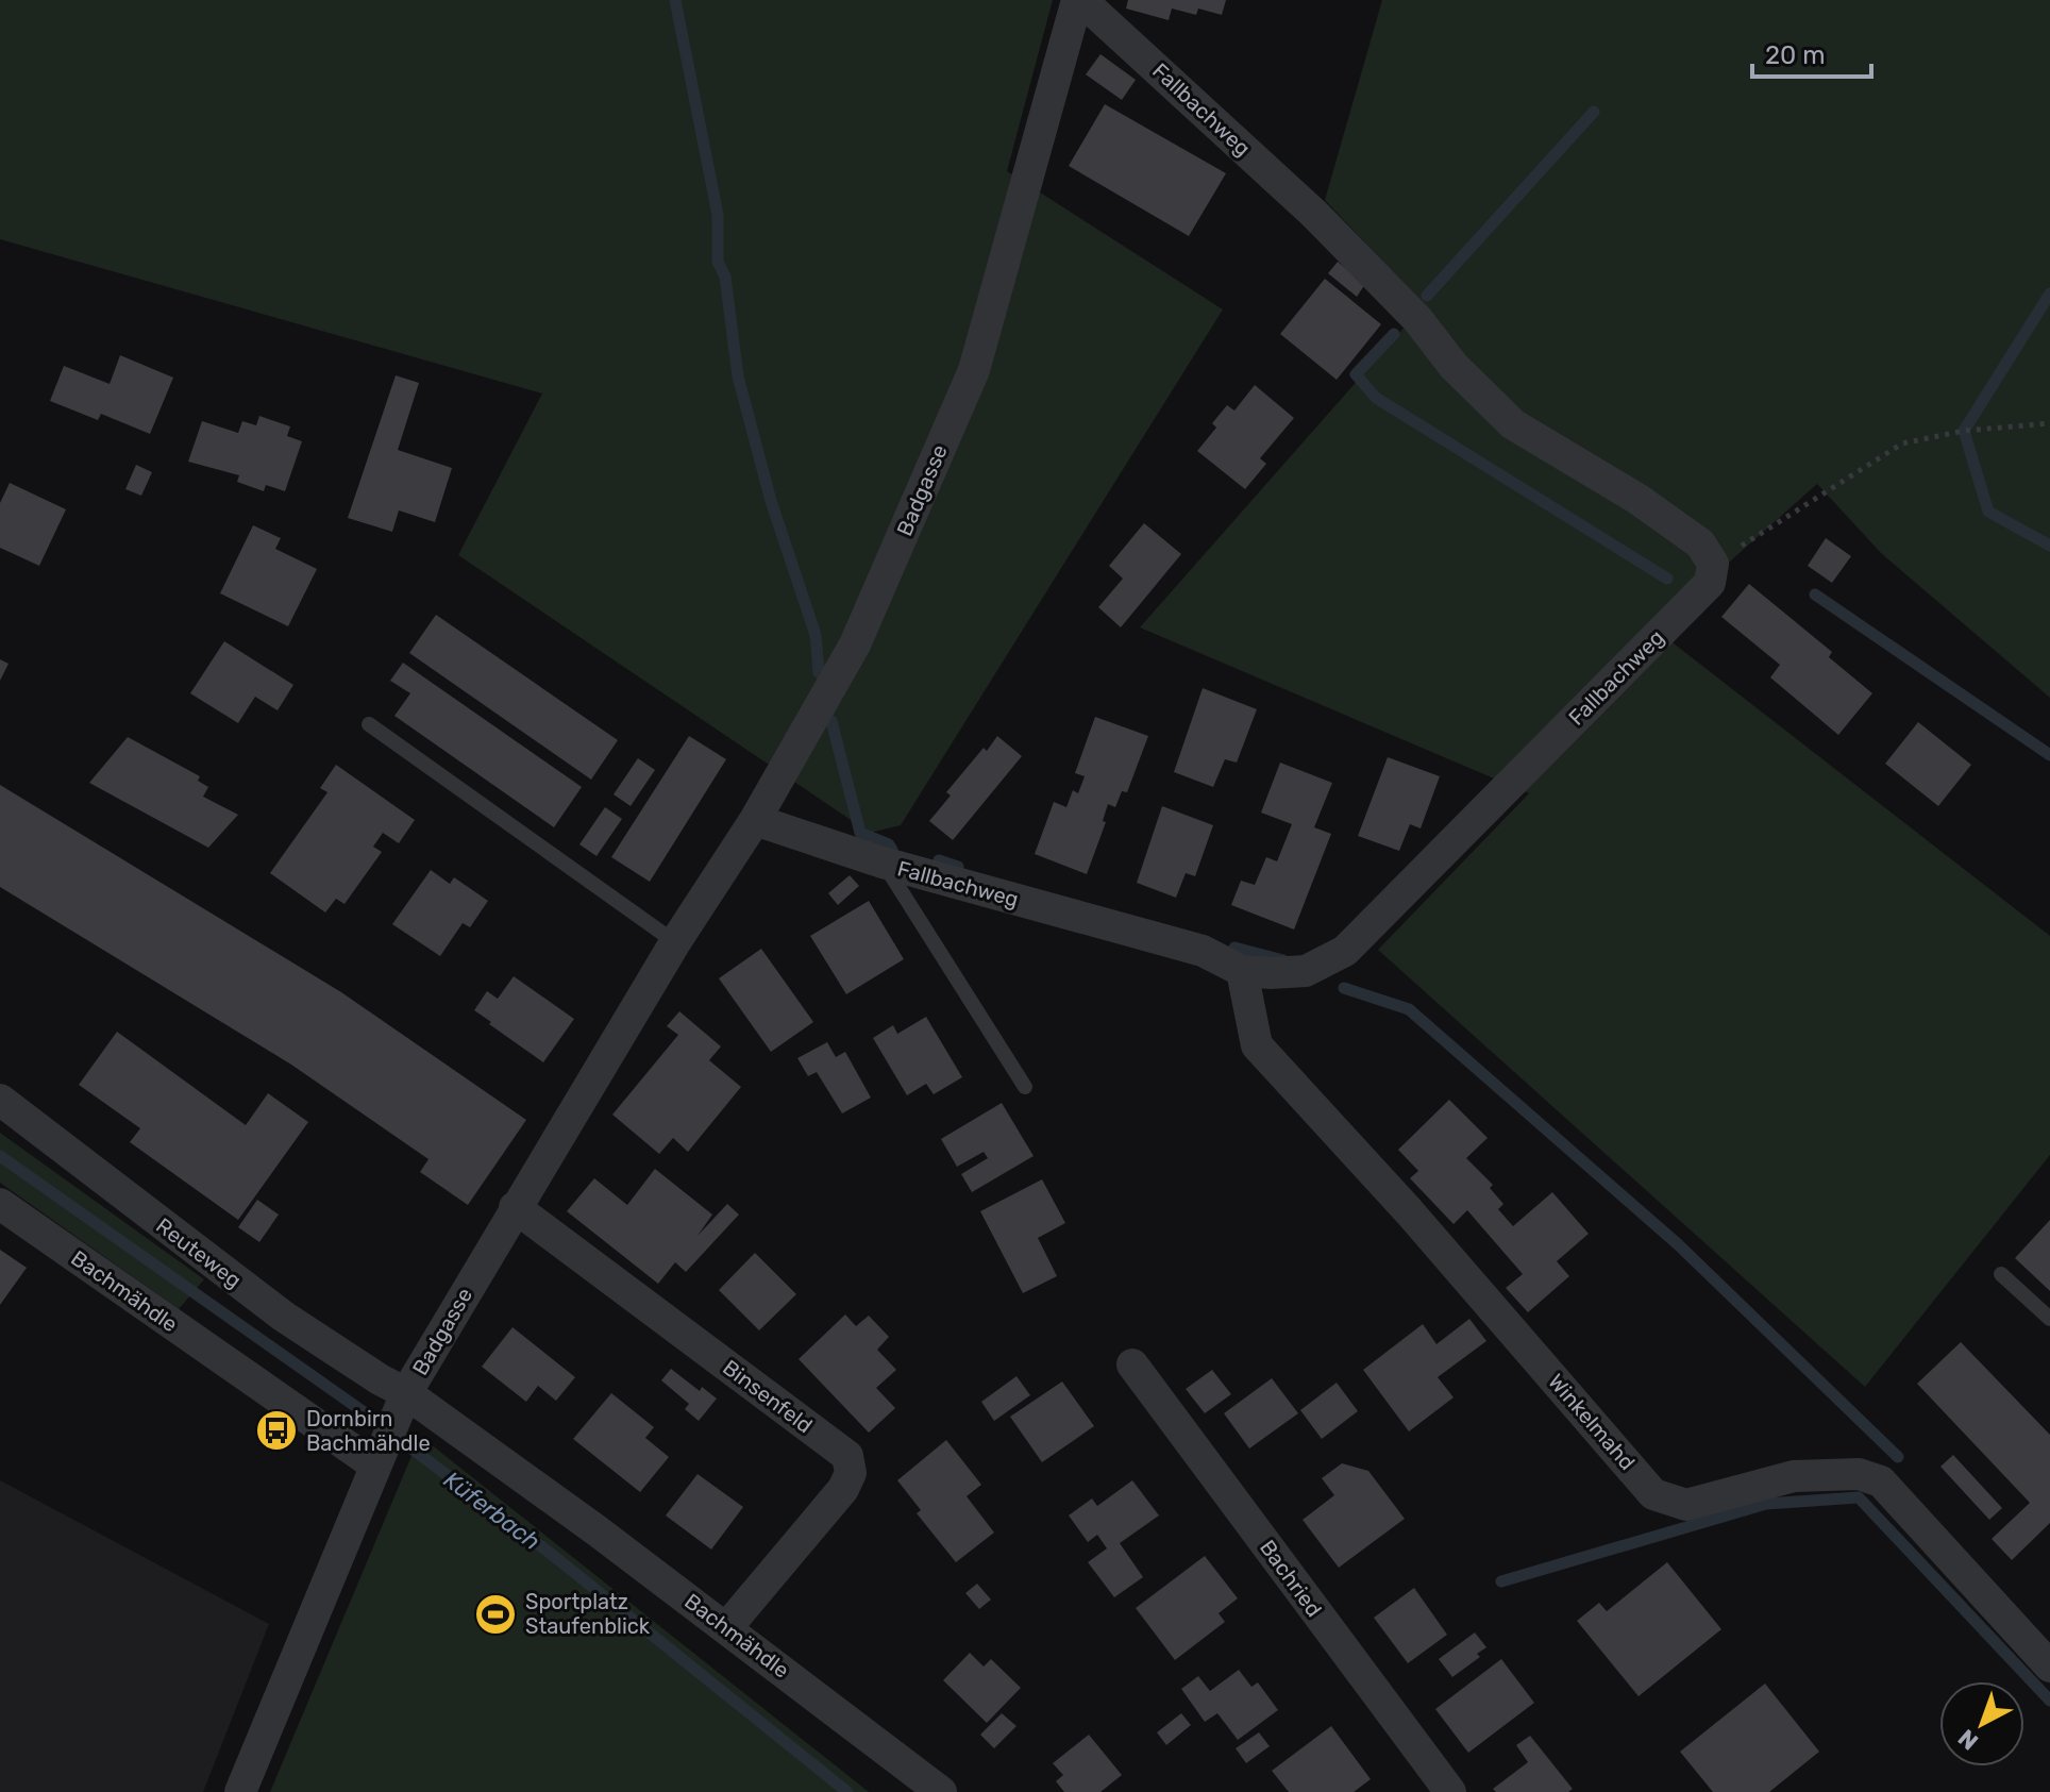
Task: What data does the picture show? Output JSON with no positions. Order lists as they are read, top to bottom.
{
  "streets": {
    "street": [
      "Fallbachweg",
      "Badgasse",
      "Reuteweg",
      "Bachmähdle",
      "Binsenfeld",
      "Winkelmahd",
      "Bachried"
    ]
  },
  "crossings": [
    ["Fallbachweg", "Badgasse"],
    ["Fallbachweg", "Winkelmahd"],
    ["Badgasse", "Reuteweg"],
    ["Badgasse", "Bachmähdle"],
    ["Badgasse", "Binsenfeld"],
    ["Reuteweg", "Bachmähdle"],
    ["Bachmähdle", "Binsenfeld"]
  ],
  "water": ["Küferbach"],
  "places": {
    "bus stop": ["Dornbirn Bachmähdle"],
    "sports": ["Sportplatz Staufenblick"]
  },
  "scale_bar": "20 m",
  "north": "bottom left"
}
